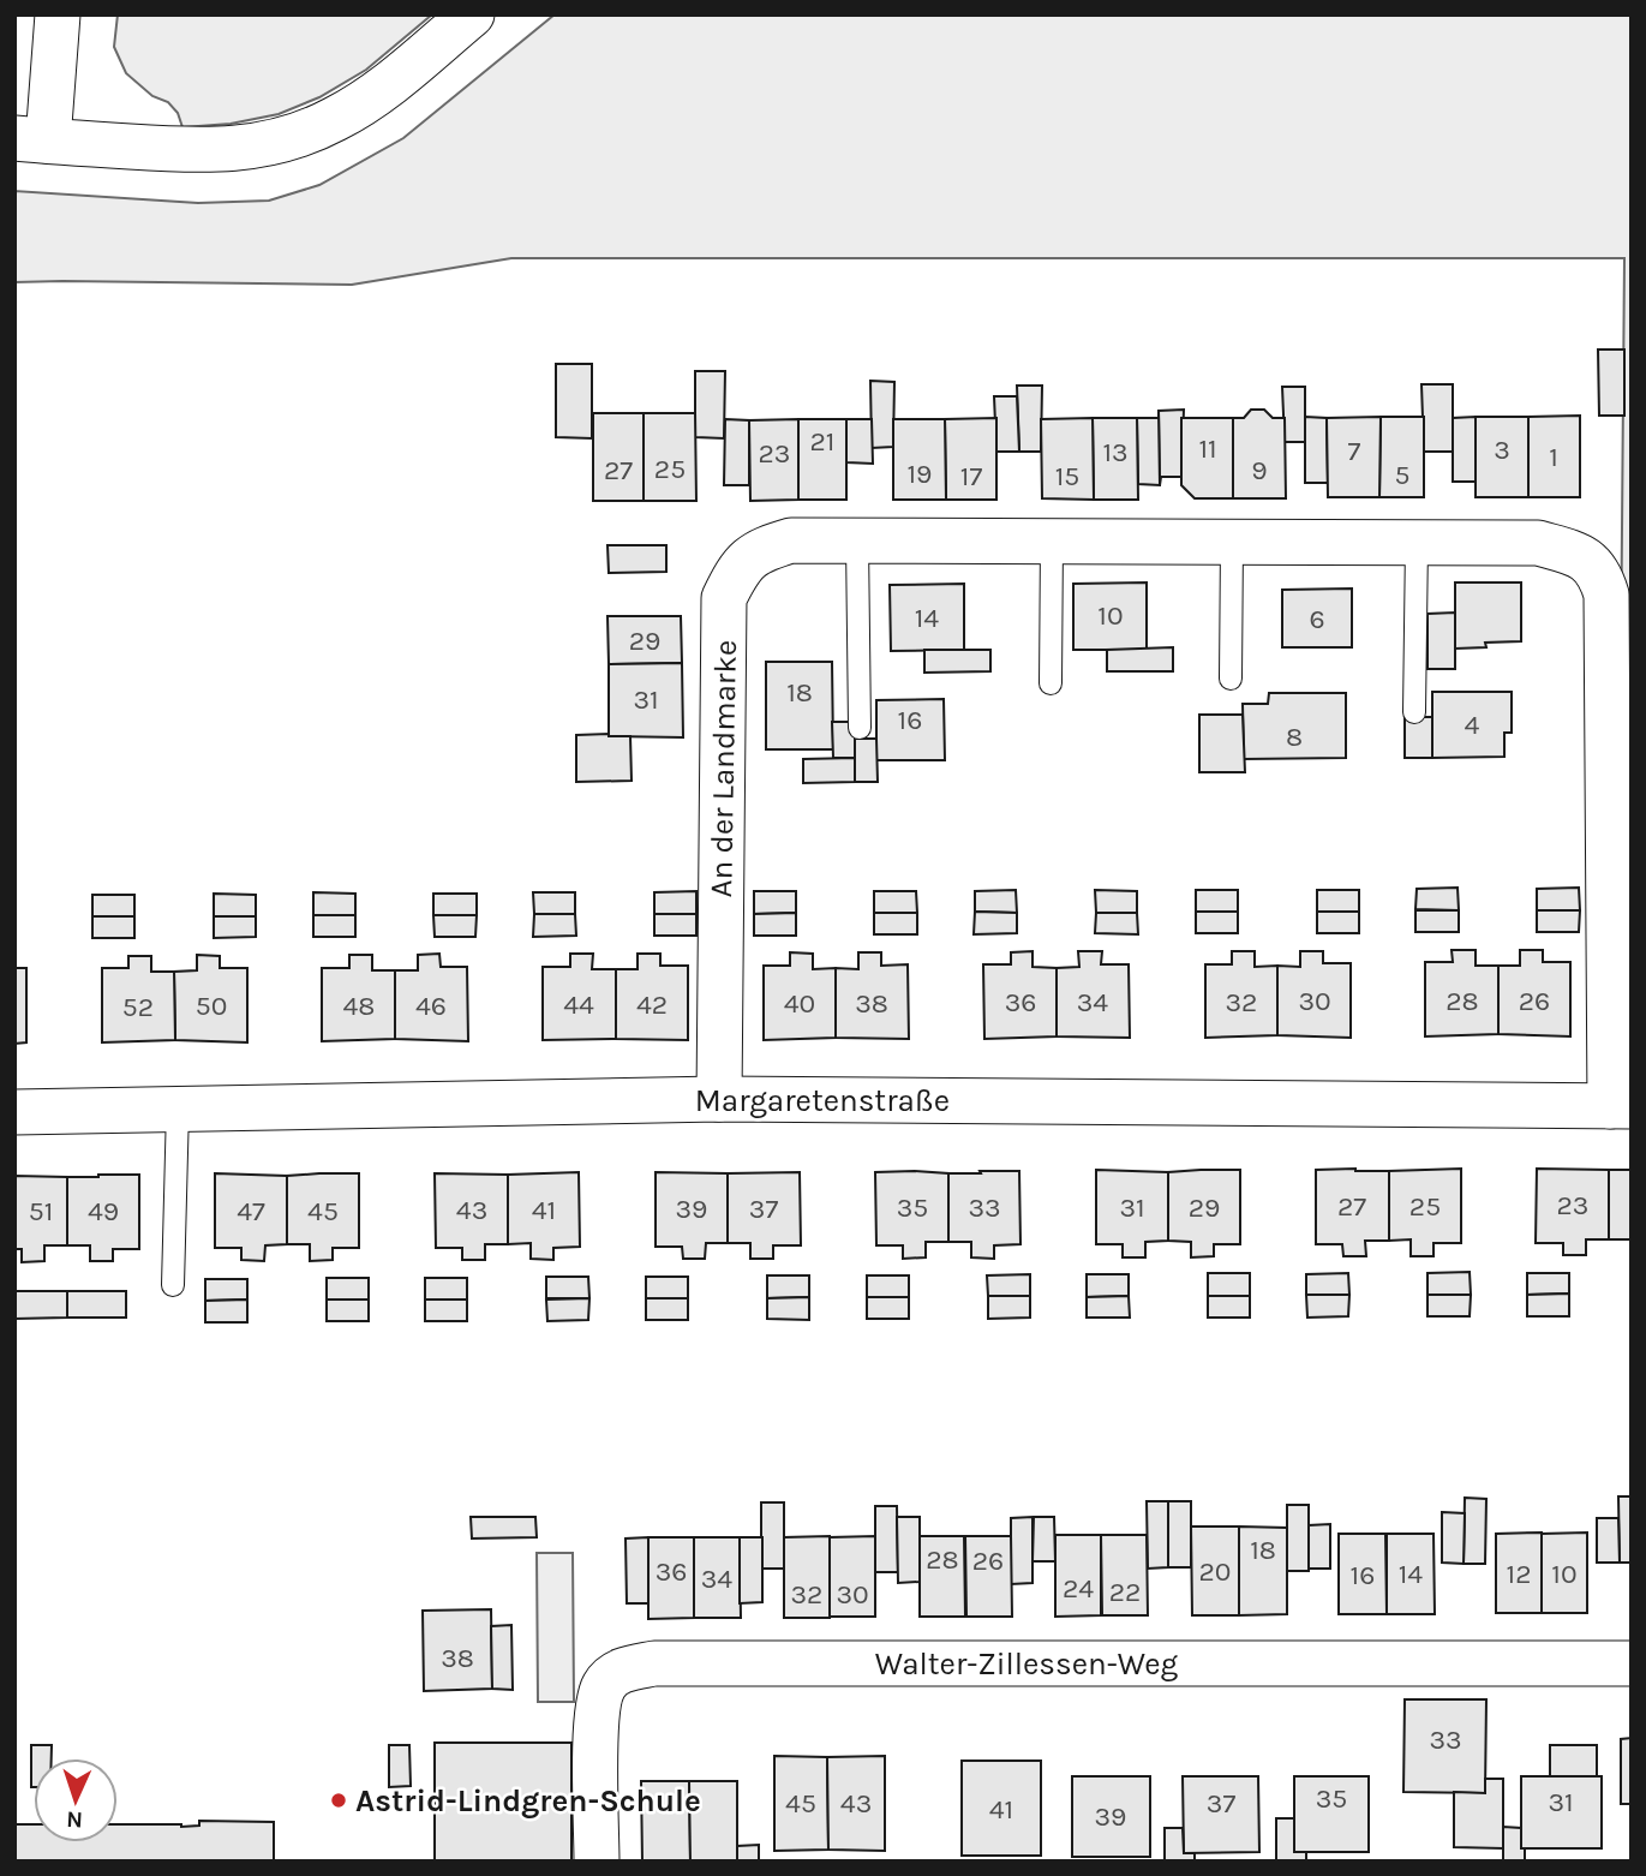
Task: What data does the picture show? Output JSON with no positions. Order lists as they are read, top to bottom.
{
  "streets": {
    "street": ["An der Landmarke", "Margaretenstraße", "Walter-Zillessen-Weg"]
  },
  "crossings": [
    ["An der Landmarke", "Margaretenstraße"]
  ],
  "places": ["Astrid-Lindgren-Schule"],
  "house_numbers": [
    "21",
    "11",
    "3",
    "7",
    "13",
    "23",
    "1",
    "25",
    "27",
    "9",
    "19",
    "5",
    "17",
    "15",
    "10",
    "14",
    "6",
    "29",
    "18",
    "31",
    "16",
    "4",
    "8",
    "30",
    "28",
    "26",
    "36",
    "34",
    "32",
    "40",
    "38",
    "44",
    "42",
    "50",
    "48",
    "46",
    "52",
    "23",
    "27",
    "25",
    "35",
    "33",
    "31",
    "29",
    "39",
    "37",
    "43",
    "41",
    "51",
    "49",
    "47",
    "45",
    "18",
    "28",
    "26",
    "36",
    "20",
    "14",
    "12",
    "10",
    "16",
    "34",
    "24",
    "22",
    "32",
    "30",
    "38",
    "33",
    "35",
    "31",
    "45",
    "43",
    "37",
    "41",
    "39"
  ],
  "north": "bottom"
}
